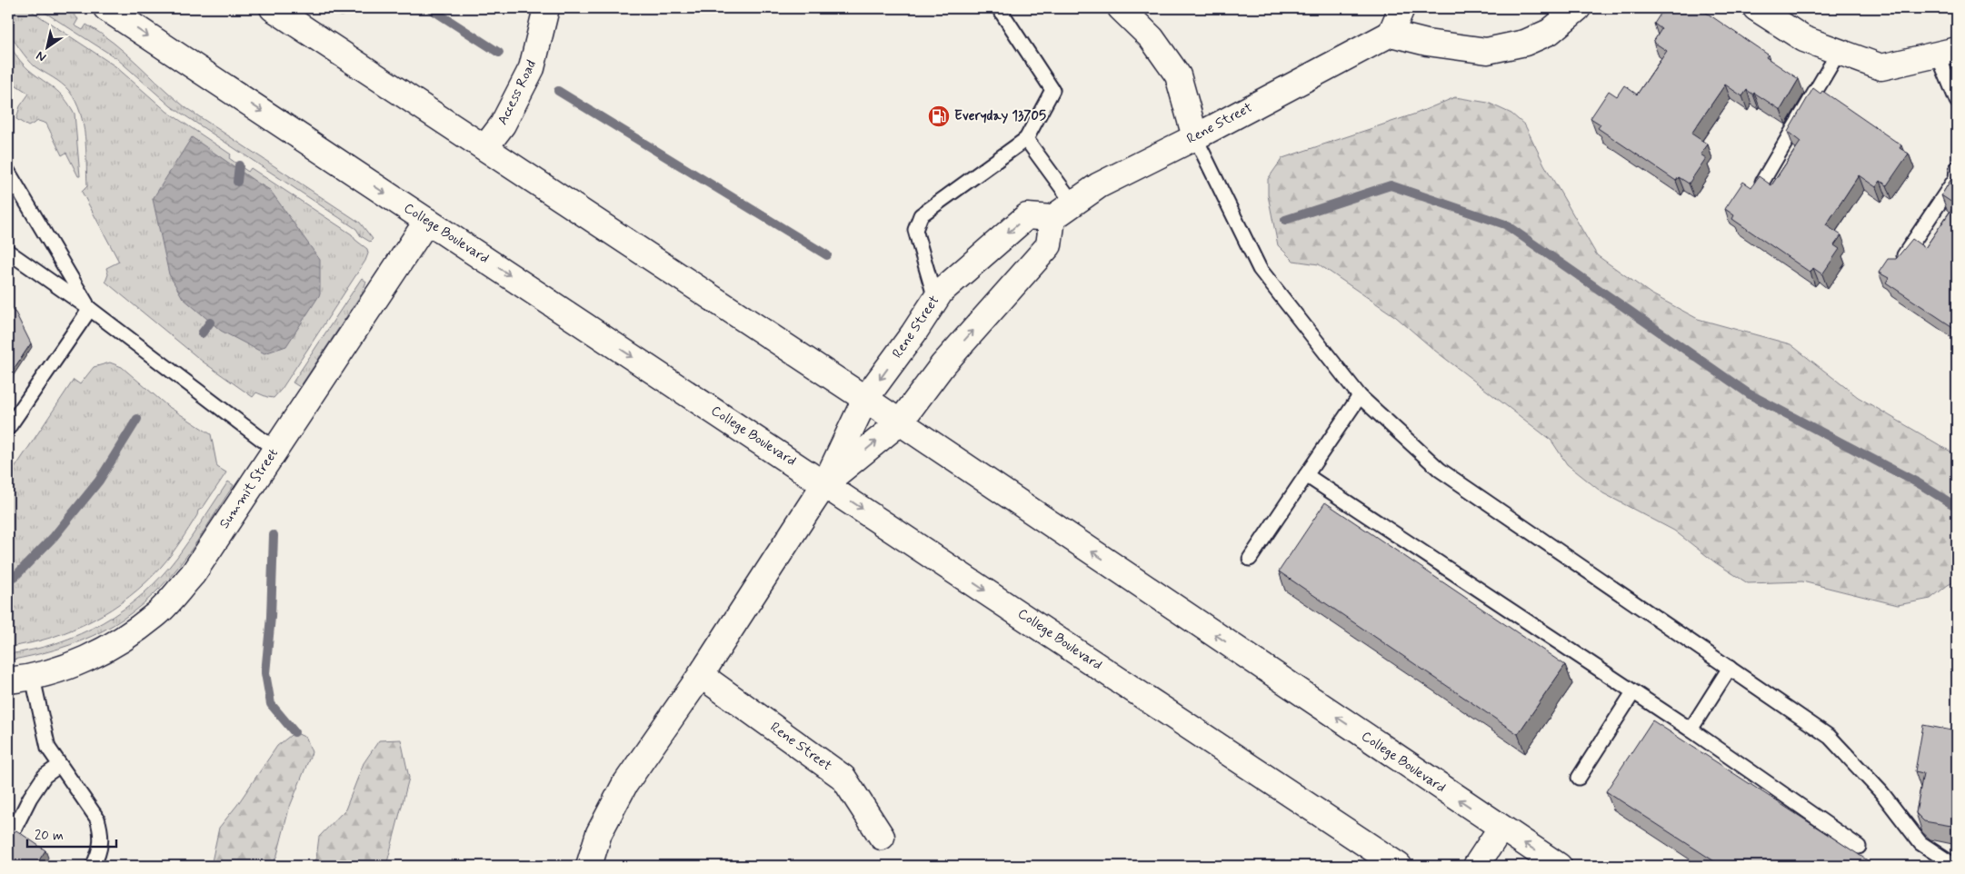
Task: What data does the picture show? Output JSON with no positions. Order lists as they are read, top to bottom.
{
  "streets": {
    "street": [
      "Access Road",
      "Rene Street",
      "College Boulevard",
      "Summit Street"
    ]
  },
  "crossings": [
    ["Access Road", "College Boulevard"],
    ["Rene Street", "College Boulevard"],
    ["College Boulevard", "Summit Street"]
  ],
  "places": {
    "fuel station": ["Everyday 13705"]
  },
  "scale_bar": "20 m",
  "north": "bottom left"
}
